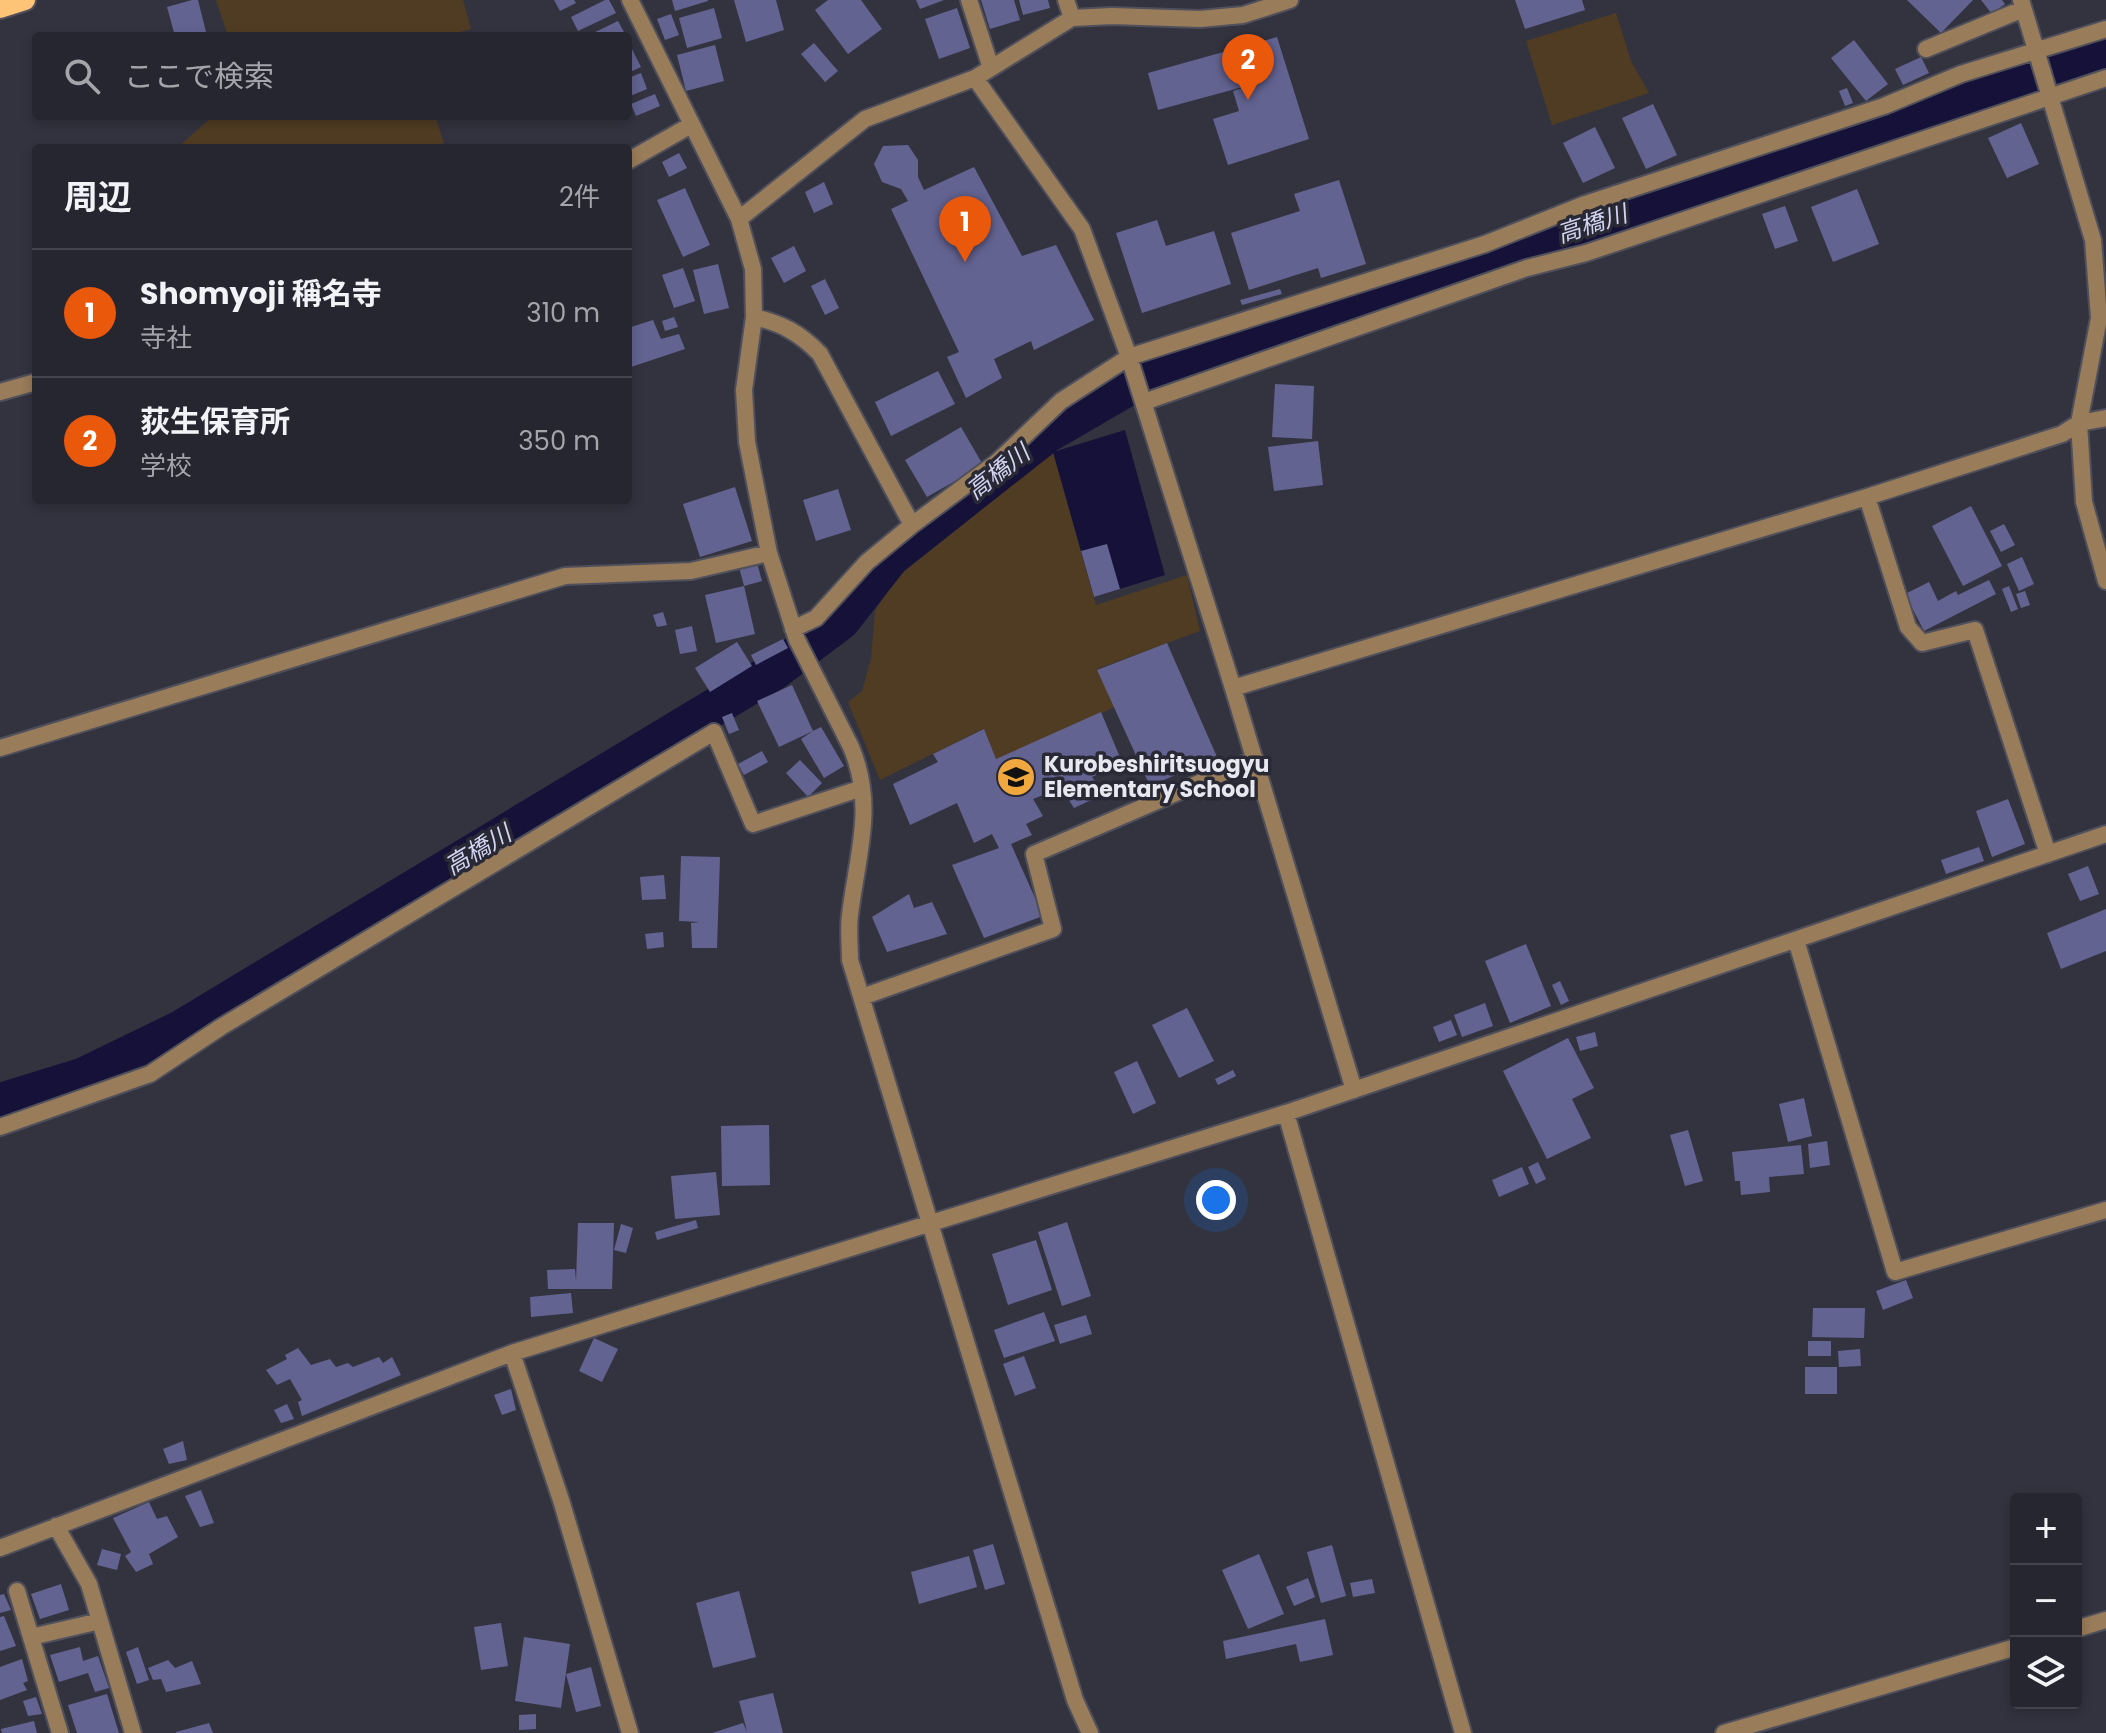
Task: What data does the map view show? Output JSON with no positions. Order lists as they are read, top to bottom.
{
  "water": ["高橋川"],
  "places": {
    "school or university": ["Kurobeshiritsuogyu Elementary School"]
  },
  "page": {
    "search": "ここで検索",
    "pins": ["2", "1"],
    "heading": ["周辺", "2件"],
    "list": [
      {
        "mark": "1",
        "name": "Shomyoji 稱名寺",
        "note": "寺社",
        "value": "310 m"
      },
      {
        "mark": "2",
        "name": "荻生保育所",
        "note": "学校",
        "value": "350 m"
      }
    ],
    "map_buttons": ["+", "−"]
  }
}
